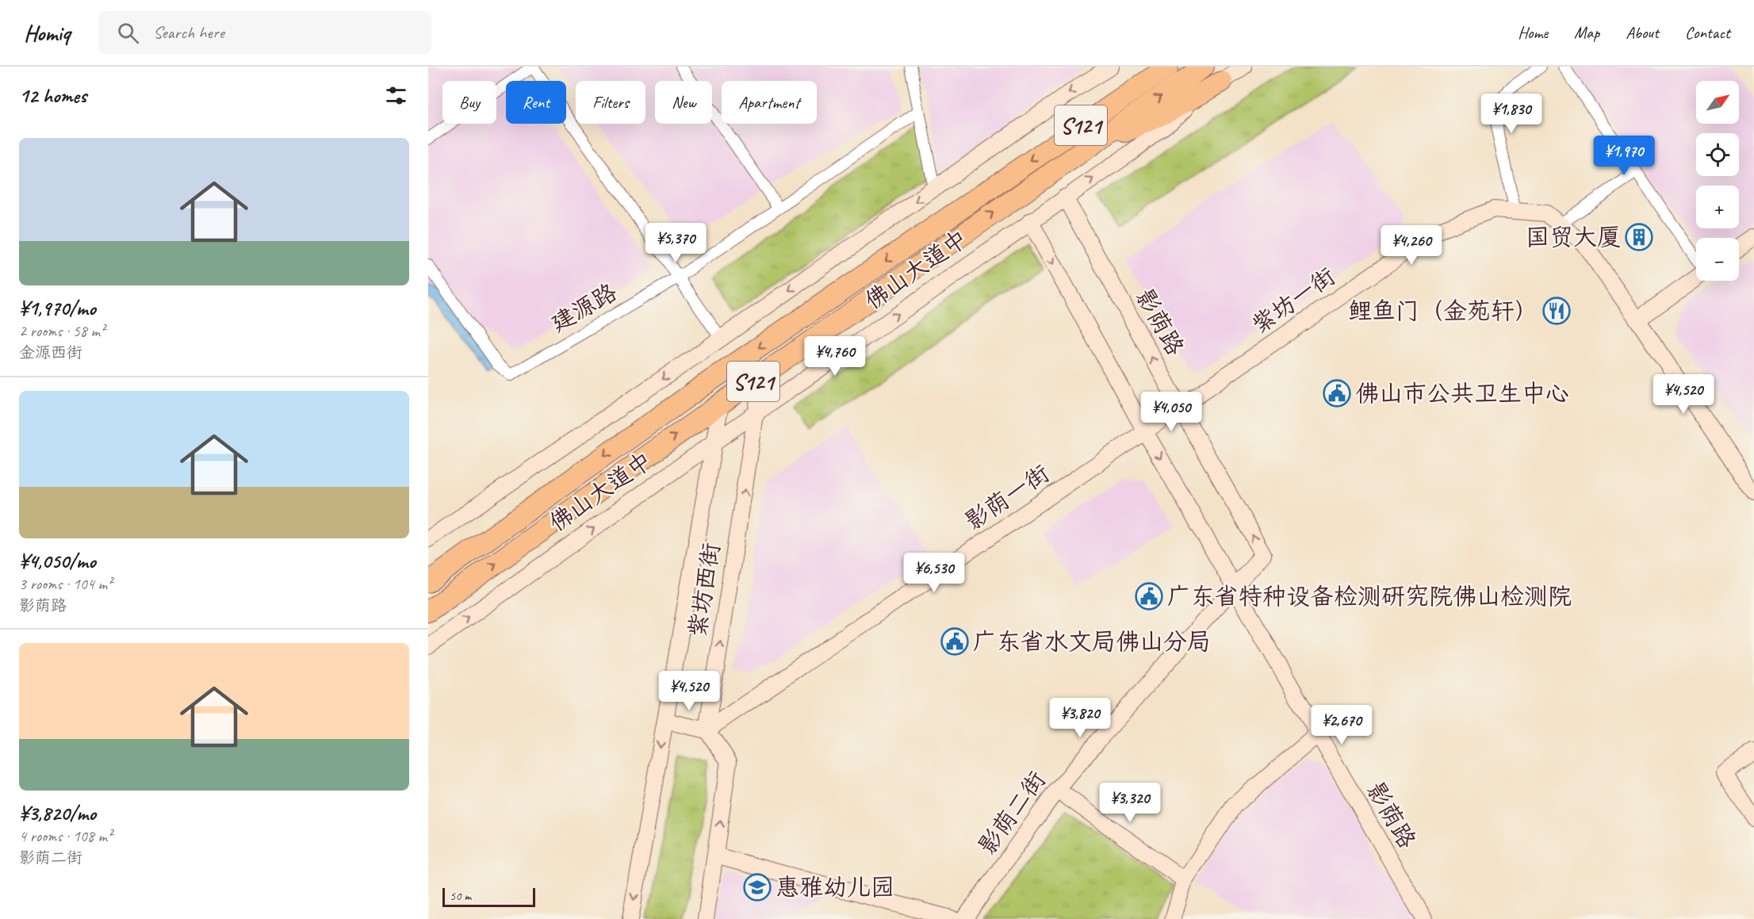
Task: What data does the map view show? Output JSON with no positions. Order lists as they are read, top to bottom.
{
  "streets": {
    "highway": ["S121", "佛山大道中"],
    "street": [
      "紫坊一街",
      "建源路",
      "影荫路",
      "影荫一街",
      "紫坊西街",
      "影荫二街"
    ]
  },
  "crossings": [
    ["佛山大道中", "影荫路"],
    ["佛山大道中", "紫坊西街"],
    ["紫坊一街", "影荫路"],
    ["紫坊一街", "影荫一街"],
    ["影荫路", "影荫一街"],
    ["影荫路", "影荫二街"],
    ["影荫一街", "紫坊西街"]
  ],
  "places": {
    "building": ["国贸大厦"],
    "restaurant": ["鲤鱼门（金苑轩）"],
    "public building": ["佛山市公共卫生中心", "广东省特种设备检测研究院佛山检测院", "广东省水文局佛山分局"],
    "school or university": ["惠雅幼儿园"]
  },
  "scale_bar": "50 m",
  "north": "top right",
  "page": {
    "header": "Homiq",
    "search": "Search here",
    "nav": [
      "Home",
      "Map",
      "About",
      "Contact"
    ],
    "heading": "12 homes",
    "map_buttons": ["+", "−"],
    "chip": [
      "Buy",
      "Rent",
      "Filters",
      "New",
      "Apartment"
    ],
    "price": [
      "¥1,830",
      "¥1,970",
      "¥5,370",
      "¥4,260",
      "¥4,760",
      "¥4,520",
      "¥4,050",
      "¥6,530",
      "¥4,520",
      "¥3,820",
      "¥2,670",
      "¥3,320"
    ],
    "list": [
      {
        "name": "¥1,970/mo",
        "note": "2 rooms · 58 m² · 金源西街"
      },
      {
        "name": "¥4,050/mo",
        "note": "3 rooms · 104 m² · 影荫路"
      },
      {
        "name": "¥3,820/mo",
        "note": "4 rooms · 108 m² · 影荫二街"
      }
    ],
    "scale": "50 m"
  }
}
